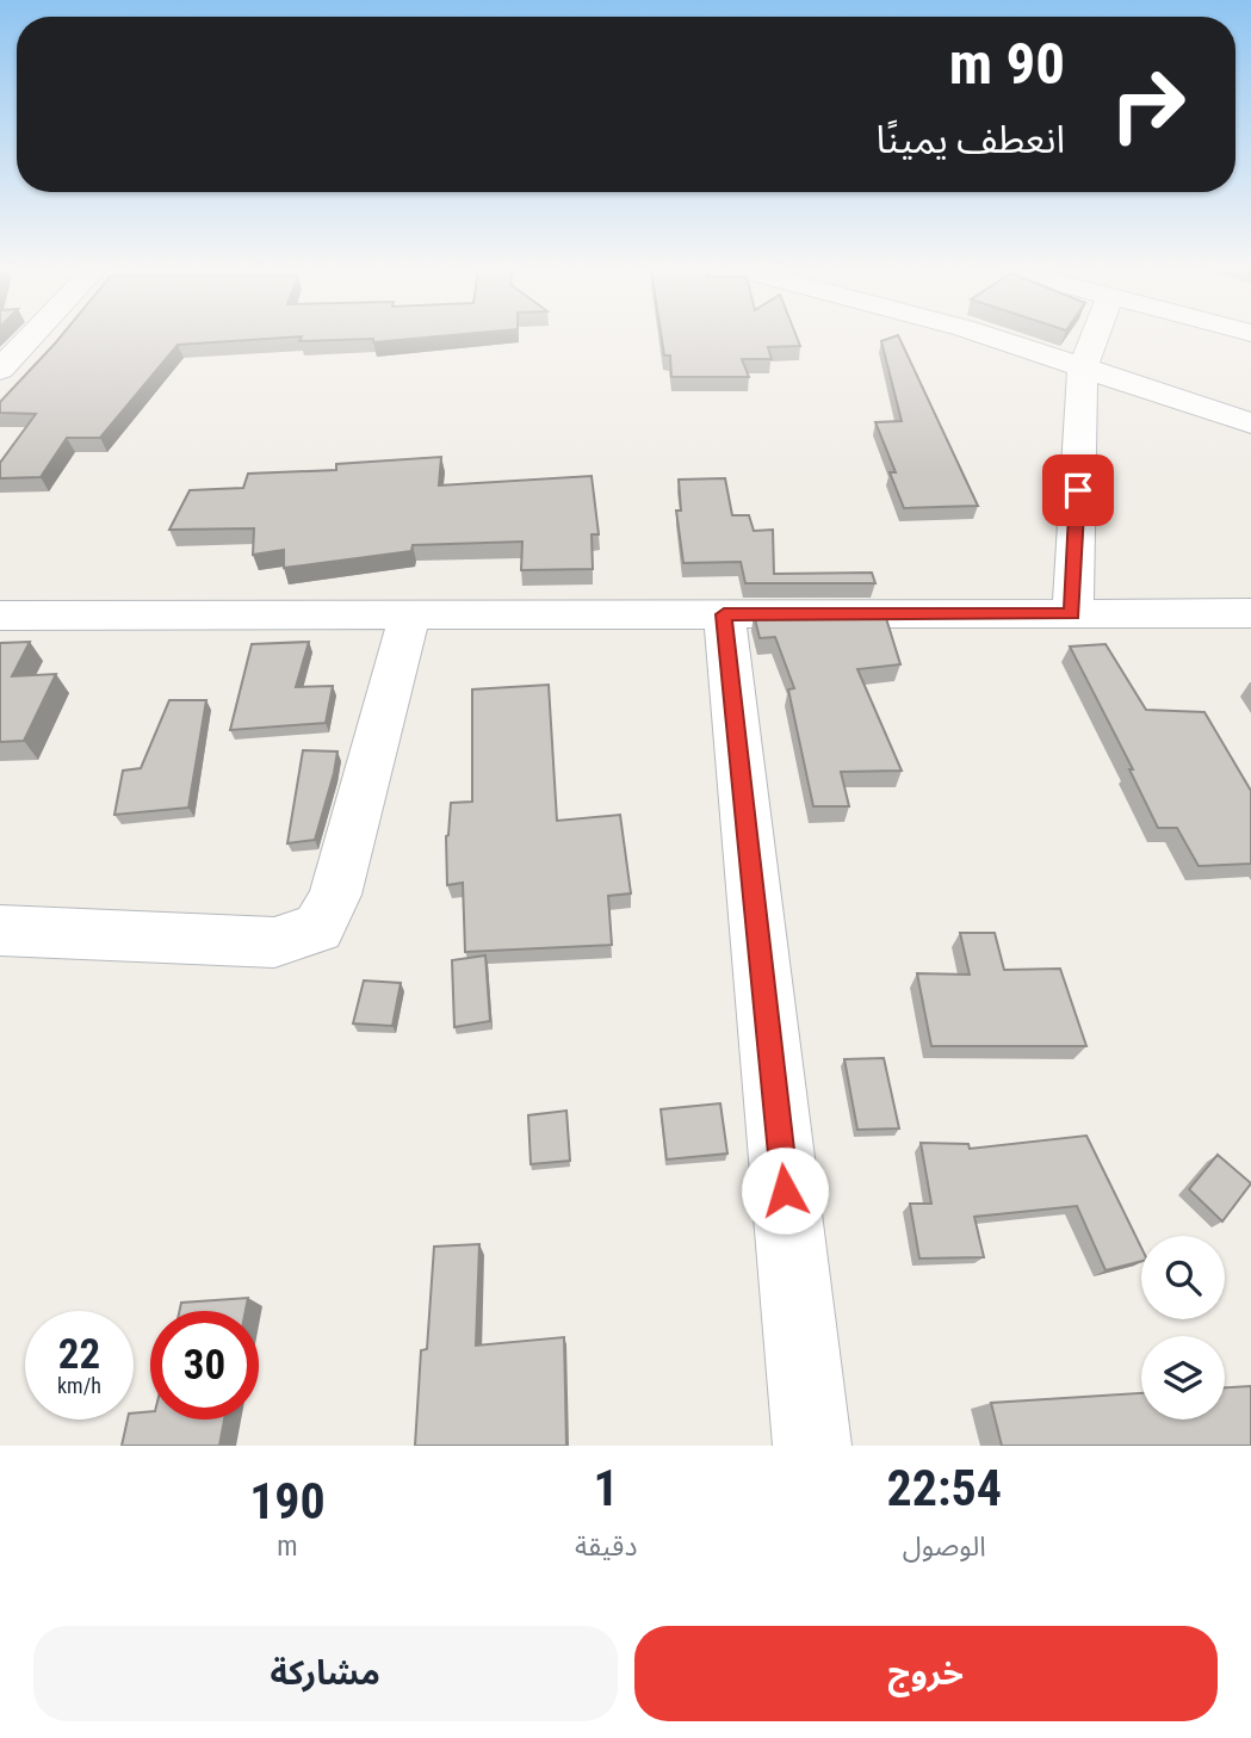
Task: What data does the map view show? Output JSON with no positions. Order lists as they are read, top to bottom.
{
  "page": {
    "turn": ["90 m", "انعطف يمينًا"],
    "speed": "22 km/h",
    "limit": "30",
    "eta": [
      "22:54",
      "الوصول",
      "1",
      "دقيقة",
      "190",
      "m"
    ],
    "buttons": ["خروج", "مشاركة"]
  }
}
